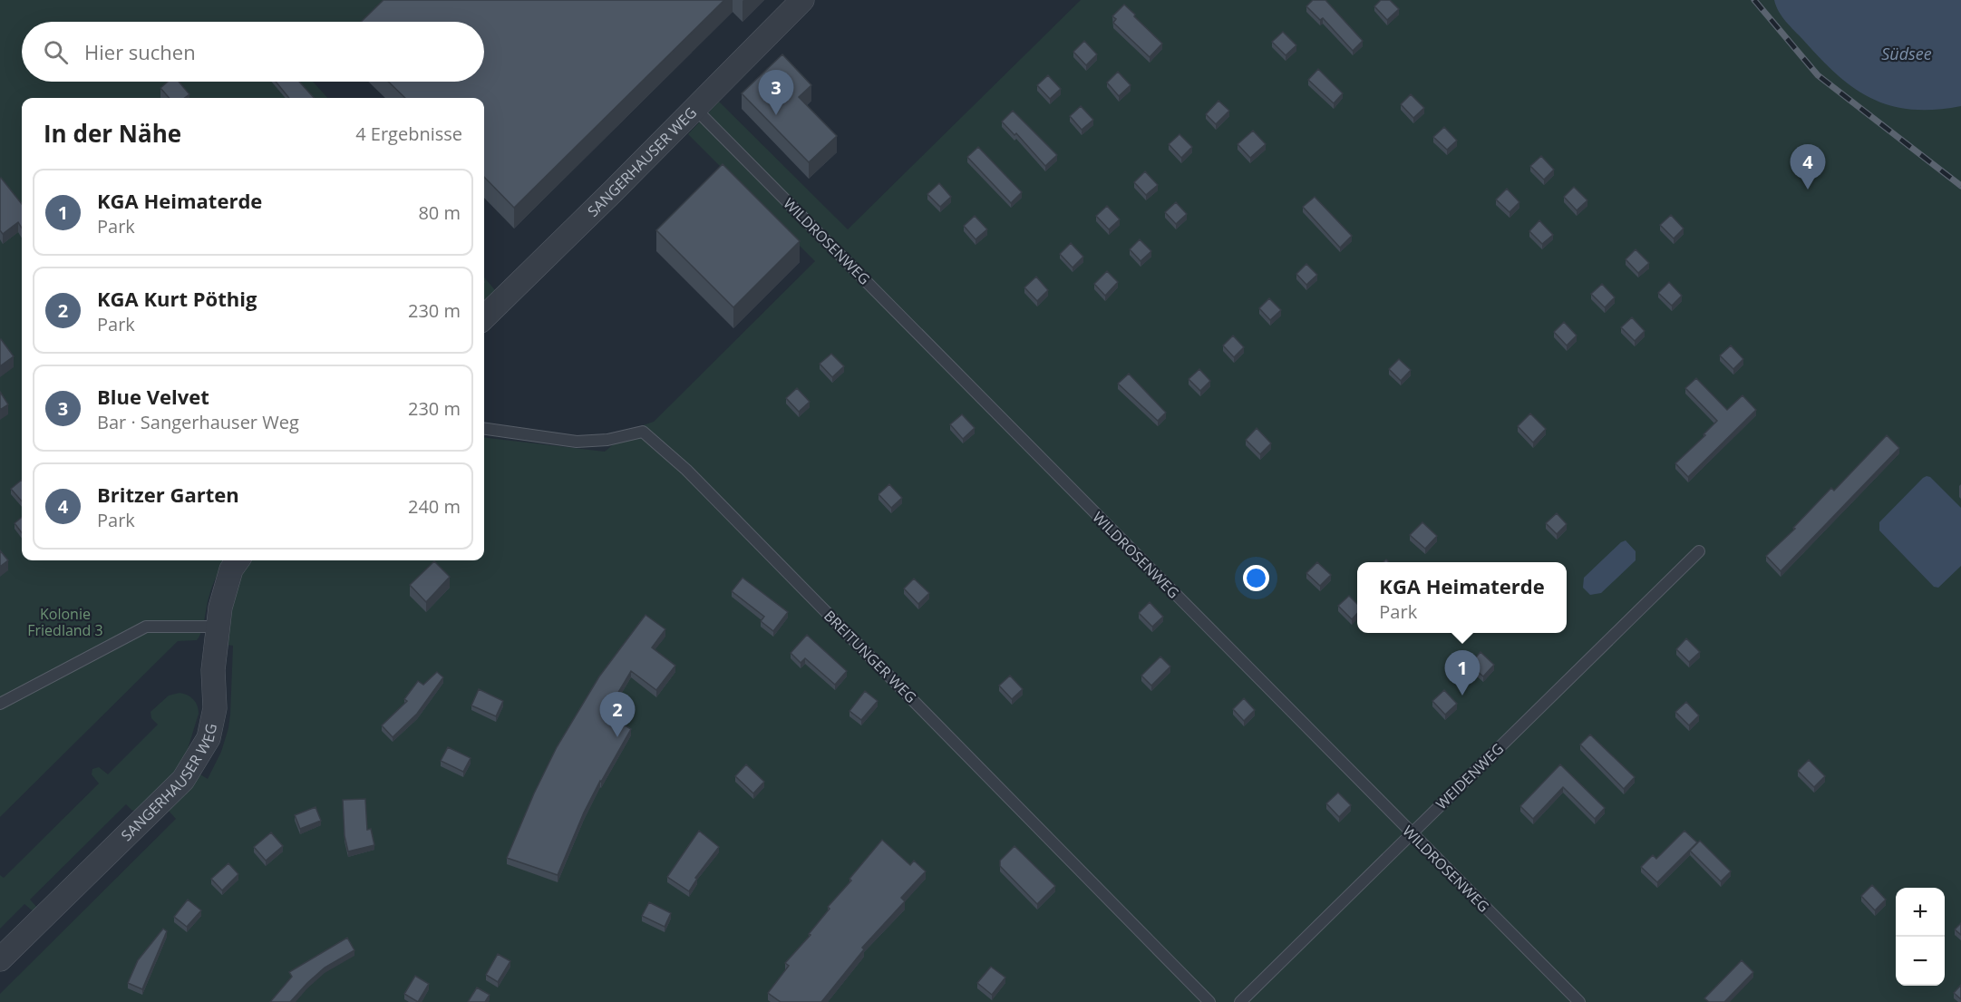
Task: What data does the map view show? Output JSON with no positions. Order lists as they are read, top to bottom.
{
  "streets": {
    "street": ["SANGERHAUSER WEG"],
    "lane": ["WILDROSENWEG", "BREITUNGER WEG", "WEIDENWEG"]
  },
  "crossings": [
    ["SANGERHAUSER WEG", "WILDROSENWEG"],
    ["WILDROSENWEG", "WEIDENWEG"]
  ],
  "water": ["Südsee"],
  "parks": ["Kolonie Friedland 3"],
  "page": {
    "search": "Hier suchen",
    "pins": [
      "3",
      "4",
      "1",
      "2"
    ],
    "heading": ["In der Nähe", "4 Ergebnisse"],
    "list": [
      {
        "mark": "1",
        "name": "KGA Heimaterde",
        "note": "Park",
        "value": "80 m"
      },
      {
        "mark": "2",
        "name": "KGA Kurt Pöthig",
        "note": "Park",
        "value": "230 m"
      },
      {
        "mark": "3",
        "name": "Blue Velvet",
        "note": "Bar · Sangerhauser Weg",
        "value": "230 m"
      },
      {
        "mark": "4",
        "name": "Britzer Garten",
        "note": "Park",
        "value": "240 m"
      }
    ],
    "popup": ["KGA Heimaterde", "Park"],
    "map_buttons": ["+", "−"]
  }
}
